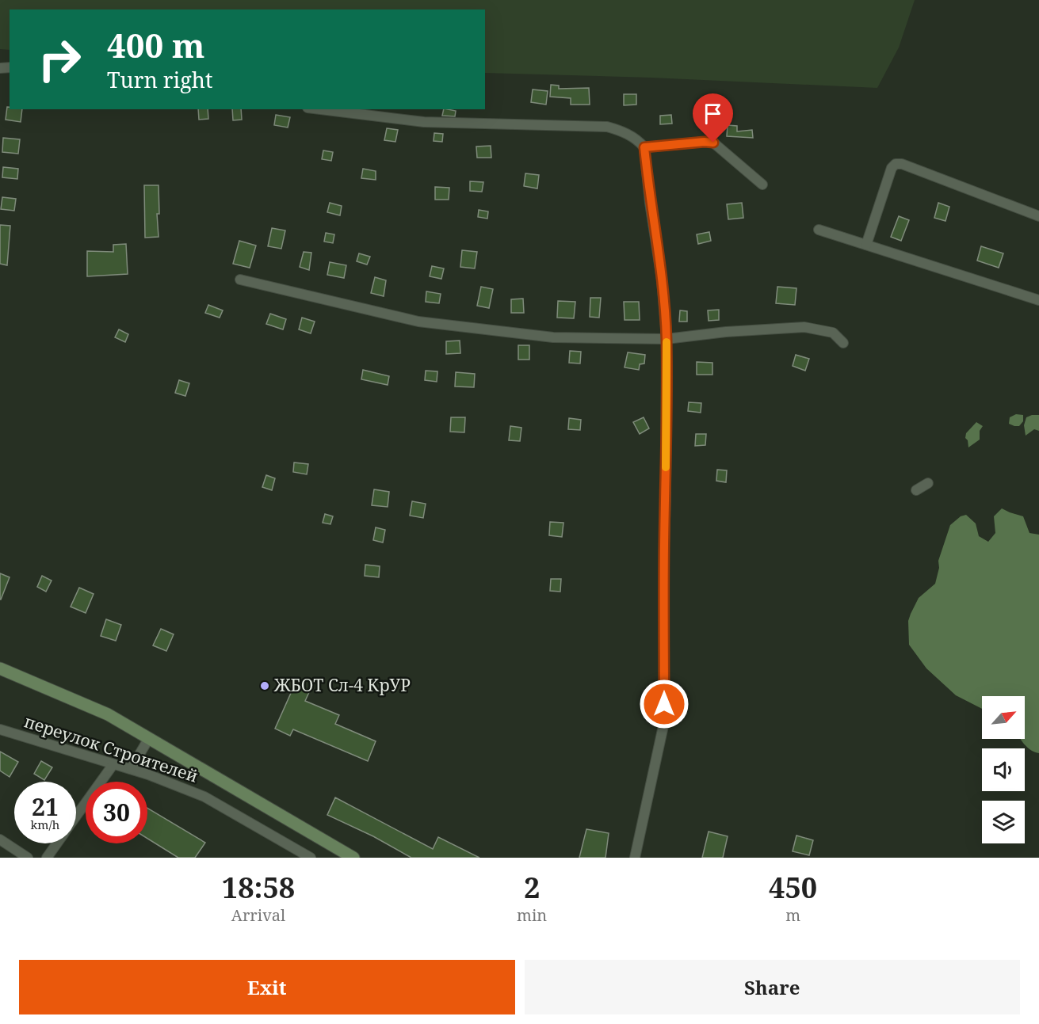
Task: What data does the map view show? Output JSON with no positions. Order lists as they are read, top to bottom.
{
  "streets": {
    "street": ["переулок Строителей"]
  },
  "places": ["ЖБОТ Сл-4 КрУР"],
  "north": "top right",
  "page": {
    "turn": ["400 m", "Turn right"],
    "speed": "21 km/h",
    "limit": "30",
    "eta": [
      "18:58",
      "Arrival",
      "2",
      "min",
      "450",
      "m"
    ],
    "buttons": ["Exit", "Share"]
  }
}
